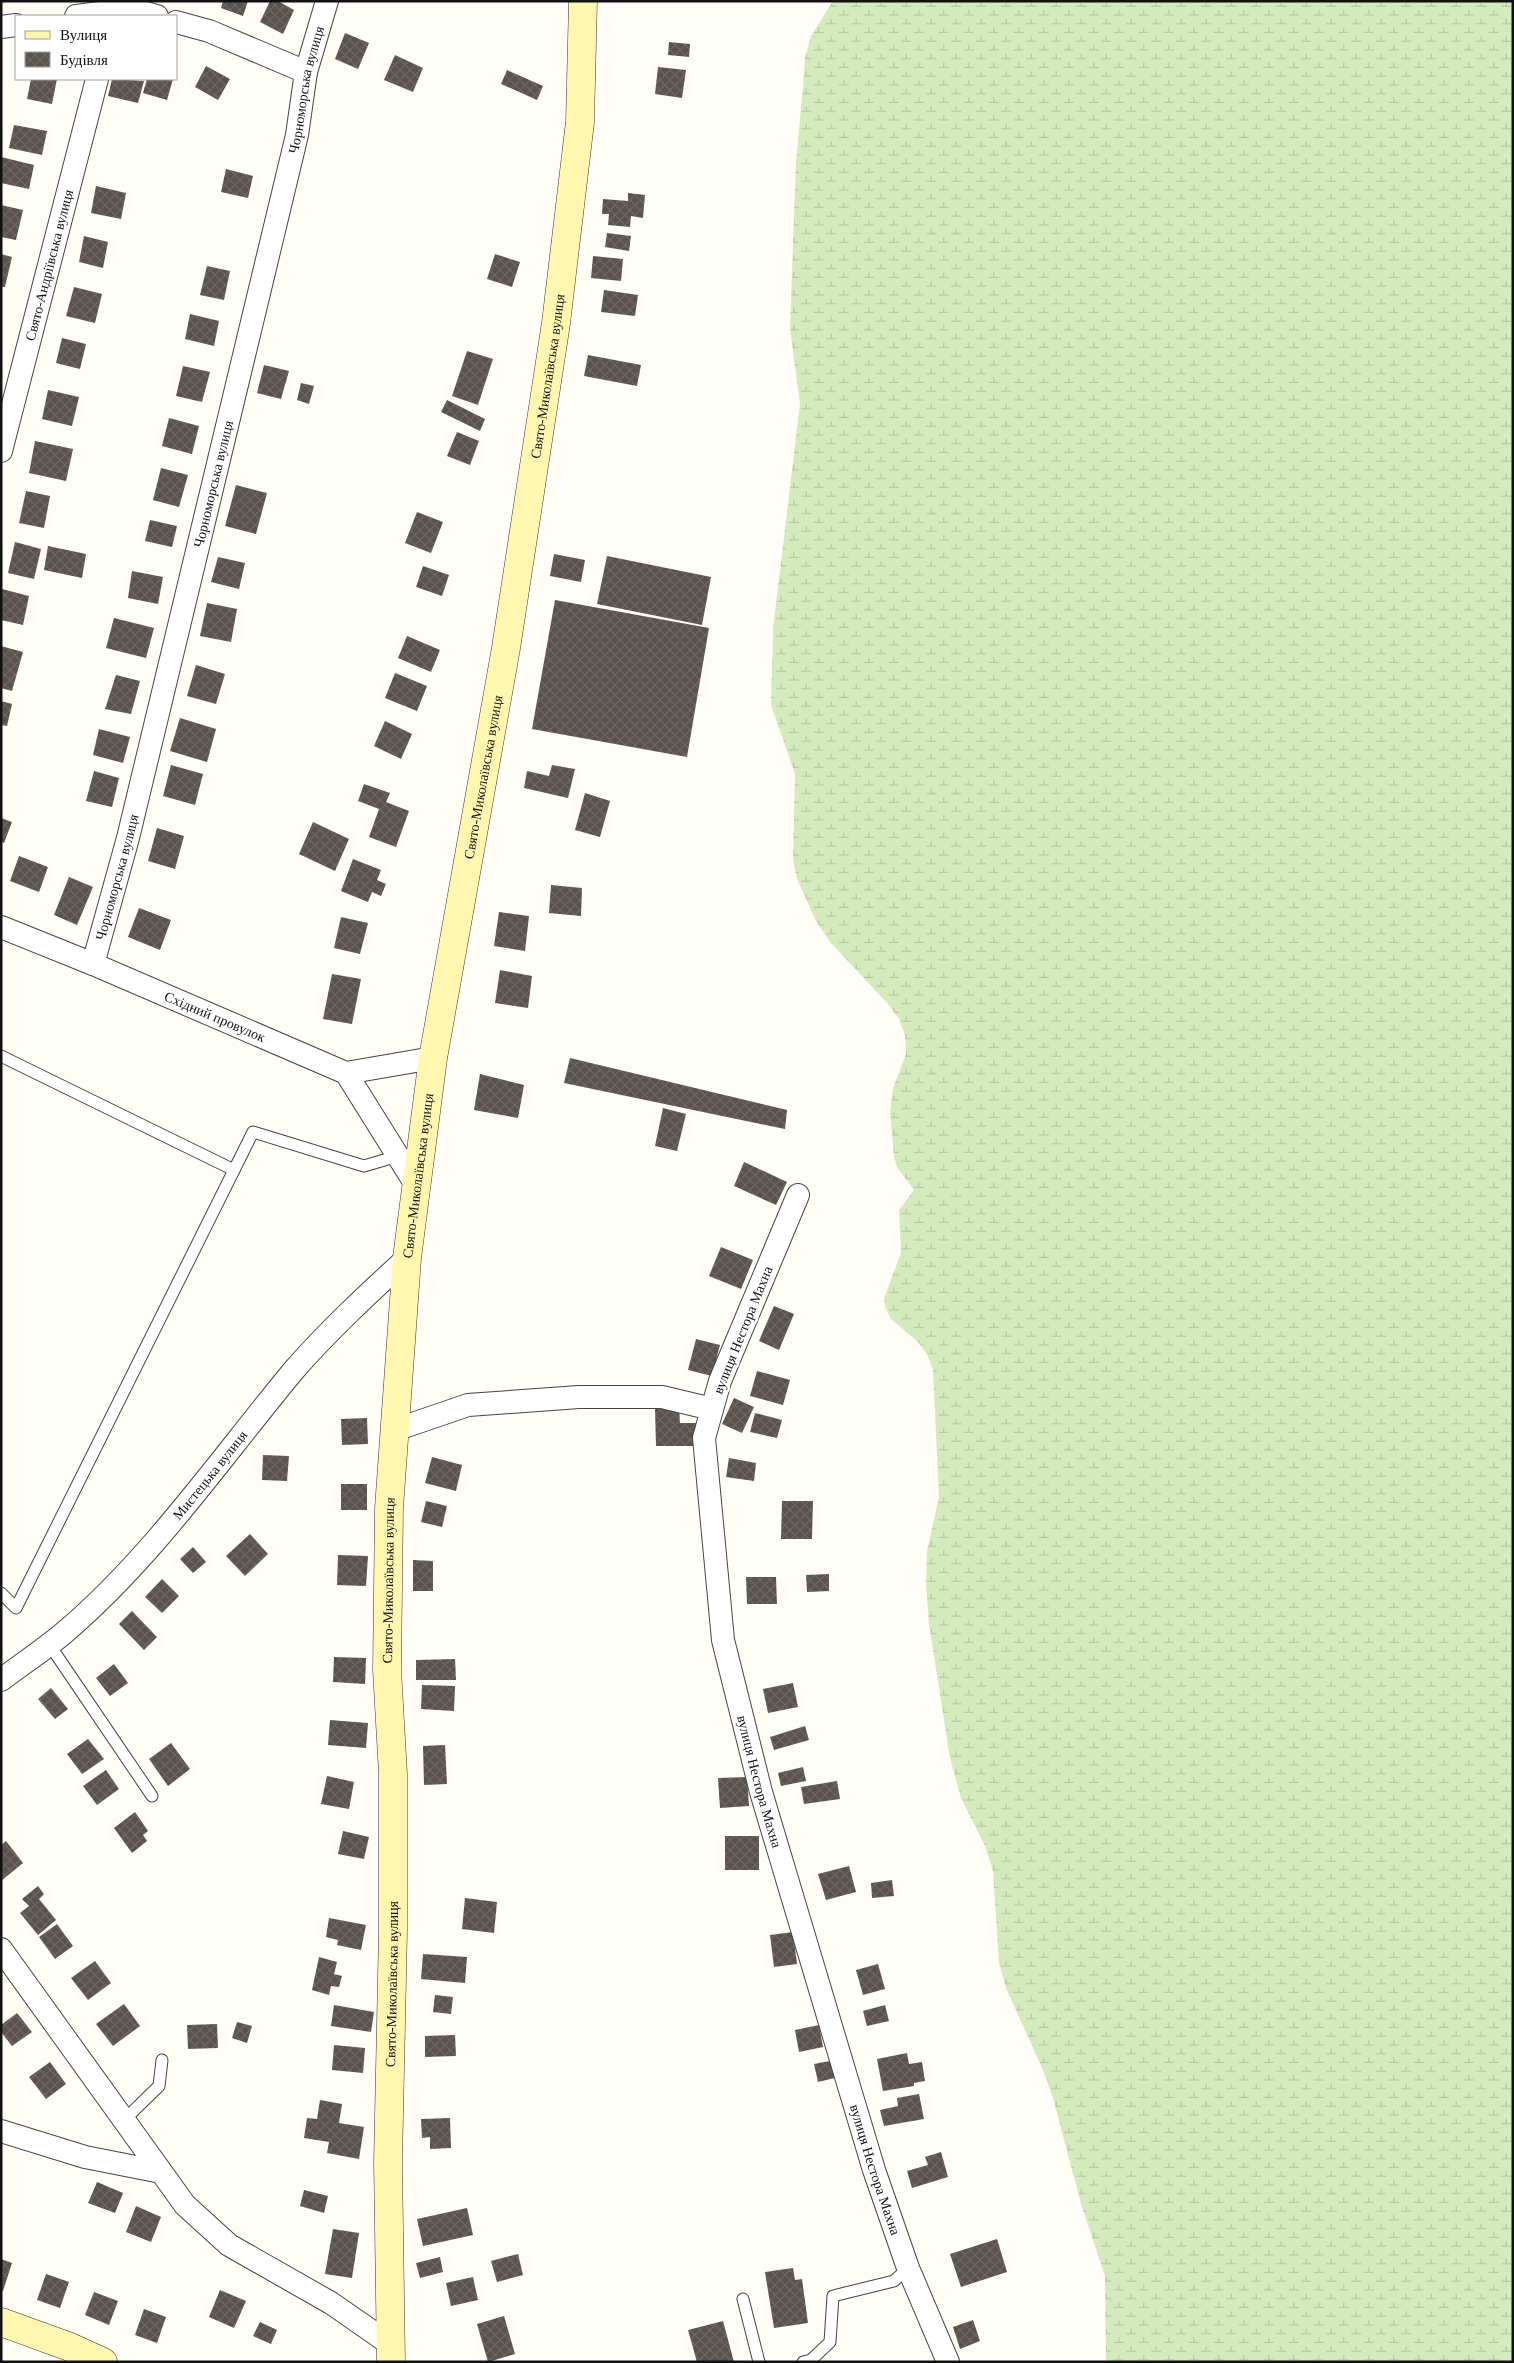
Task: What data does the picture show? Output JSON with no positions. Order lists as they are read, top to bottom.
{
  "streets": {
    "street": [
      "Чорноморська вулиця",
      "Свято-Андріївська вулиця",
      "Свято-Миколаївська вулиця",
      "Східний провулок",
      "вулиця Нестора Махна",
      "Мистецька вулиця"
    ]
  },
  "crossings": [
    ["Чорноморська вулиця", "Східний провулок"],
    ["Свято-Миколаївська вулиця", "Мистецька вулиця"]
  ],
  "legend": ["Вулиця", "Будівля"]
}
